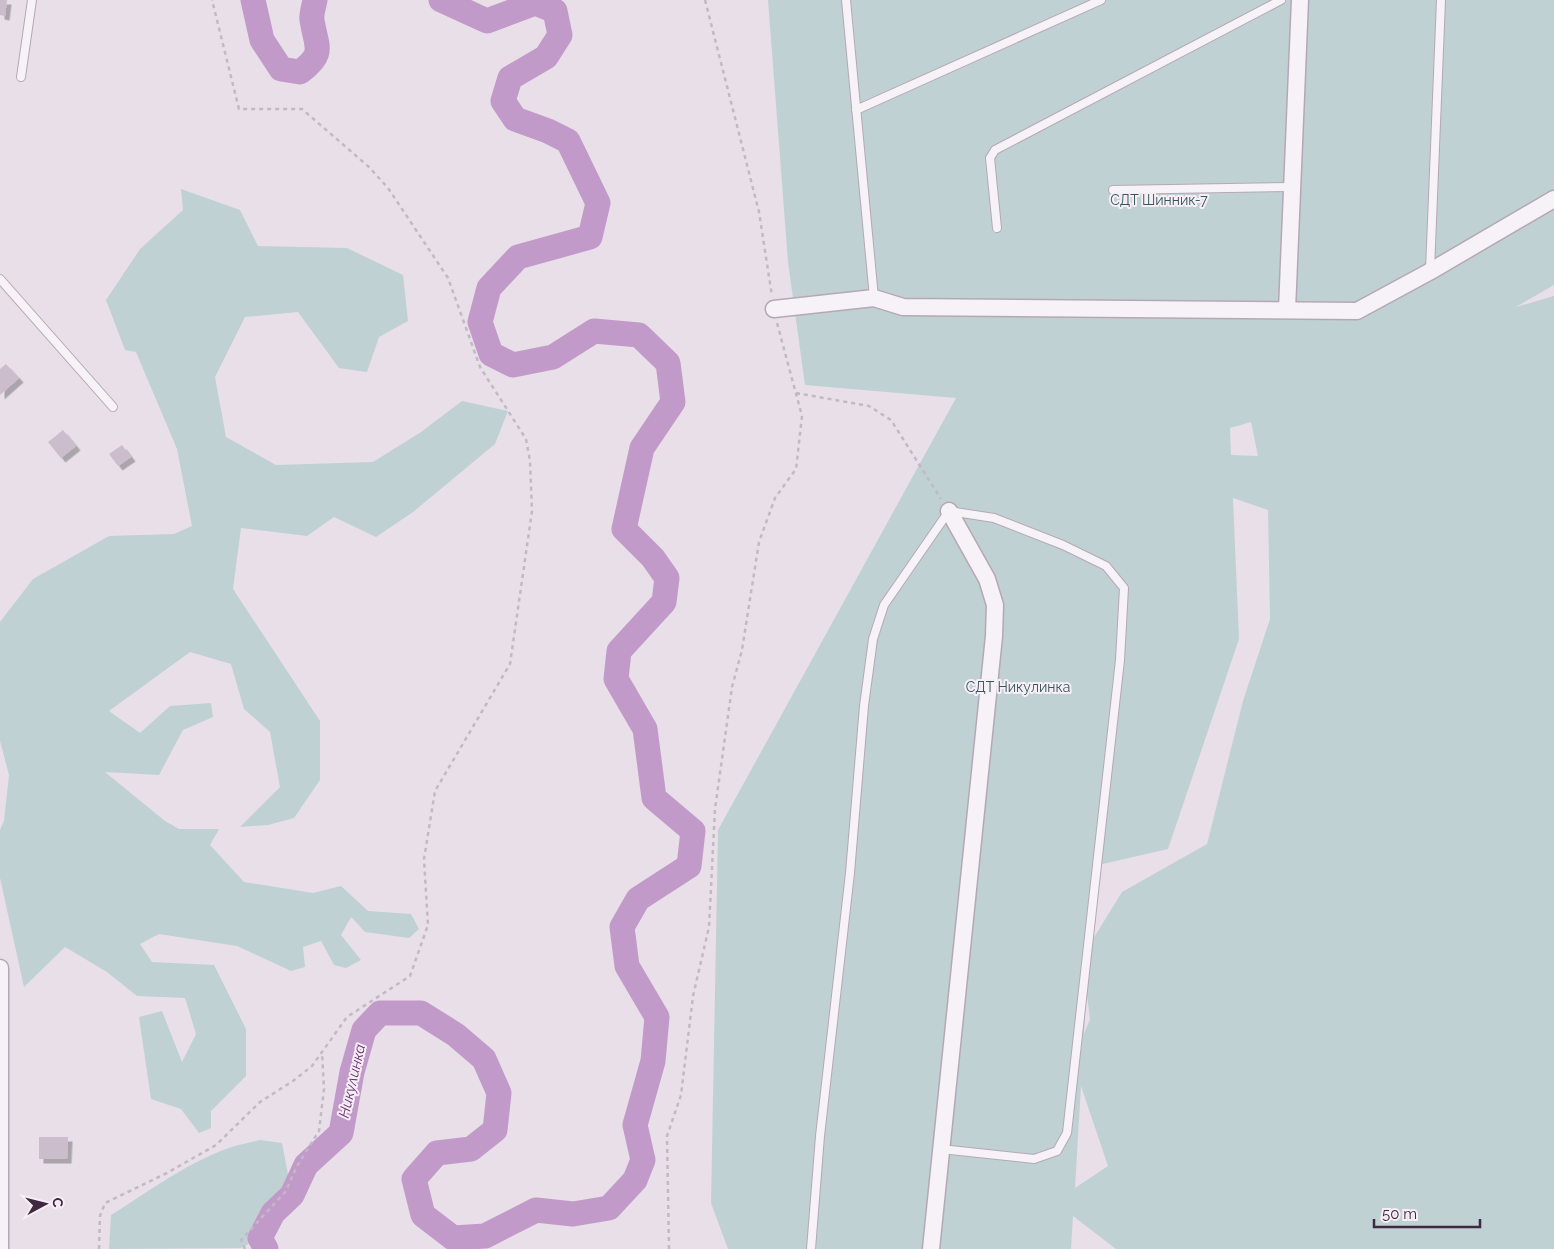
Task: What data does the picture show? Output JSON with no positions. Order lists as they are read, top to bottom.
{
  "water": ["Никулинка"],
  "parks": ["СДТ Шинник-7", "СДТ Никулинка"],
  "scale_bar": "50 m",
  "north": "right"
}
